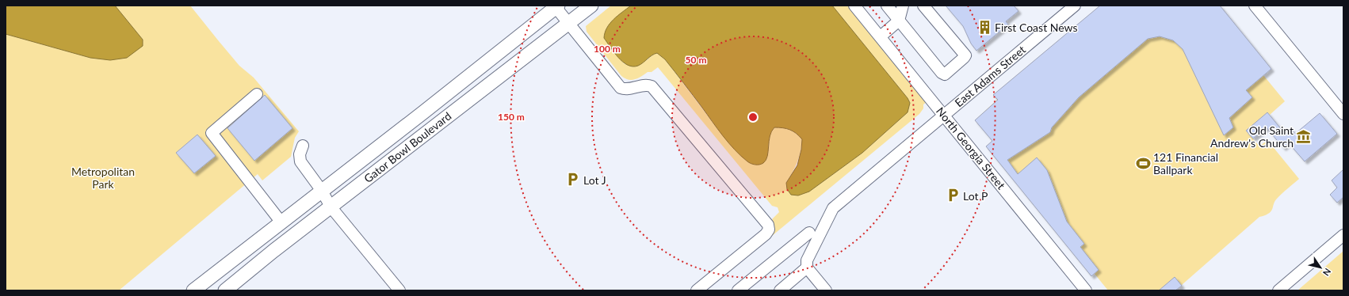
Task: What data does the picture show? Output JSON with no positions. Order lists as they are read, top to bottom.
{
  "streets": {
    "main road": ["Gator Bowl Boulevard"],
    "street": ["East Adams Street", "North Georgia Street"]
  },
  "crossings": [
    ["East Adams Street", "North Georgia Street"]
  ],
  "parks": ["Metropolitan Park"],
  "places": {
    "building": ["First Coast News"],
    "museum": ["Old Saint Andrew's Church"],
    "sports": ["121 Financial Ballpark"],
    "parking": ["Lot J", "Lot P"]
  },
  "north": "bottom right",
  "rings": ["100 m", "50 m", "150 m"]
}
